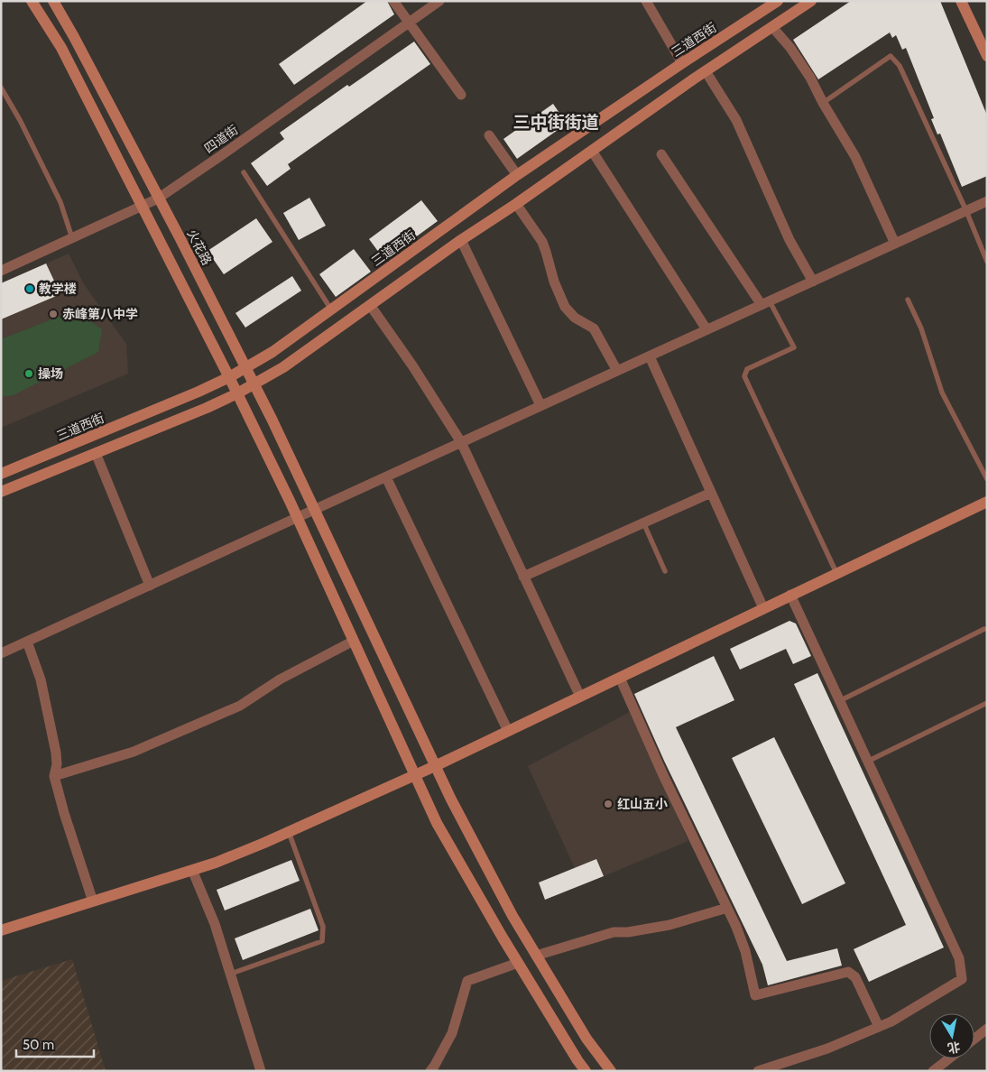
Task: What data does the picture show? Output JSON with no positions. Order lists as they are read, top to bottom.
{
  "streets": {
    "street": ["三道西街", "四道街", "火花路"]
  },
  "crossings": [
    ["三道西街", "火花路"],
    ["四道街", "火花路"]
  ],
  "districts": ["三中街街道"],
  "places": [
    "教学楼",
    "赤峰第八中学",
    "操场",
    "红山五小"
  ],
  "scale_bar": "50 m",
  "north": "bottom"
}
